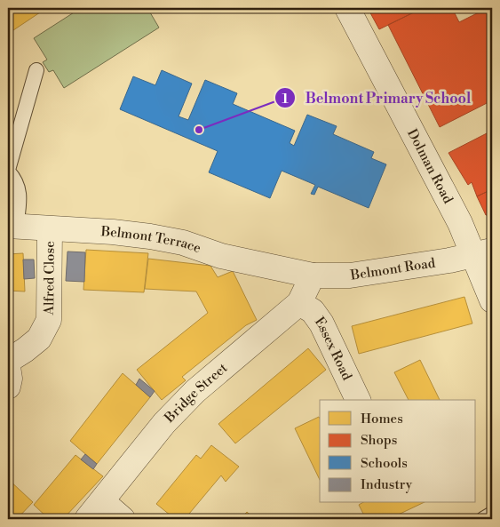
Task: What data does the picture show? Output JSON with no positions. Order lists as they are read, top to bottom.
{
  "streets": {
    "street": [
      "Dolman Road",
      "Belmont Terrace",
      "Belmont Road",
      "Alfred Close",
      "Essex Road",
      "Bridge Street"
    ]
  },
  "crossings": [
    ["Dolman Road", "Belmont Road"],
    ["Belmont Terrace", "Belmont Road"],
    ["Belmont Terrace", "Alfred Close"],
    ["Belmont Terrace", "Bridge Street"],
    ["Belmont Road", "Bridge Street"],
    ["Essex Road", "Bridge Street"]
  ],
  "places": ["Belmont Primary School"],
  "legend": [
    "Homes",
    "Shops",
    "Schools",
    "Industry"
  ]
}
